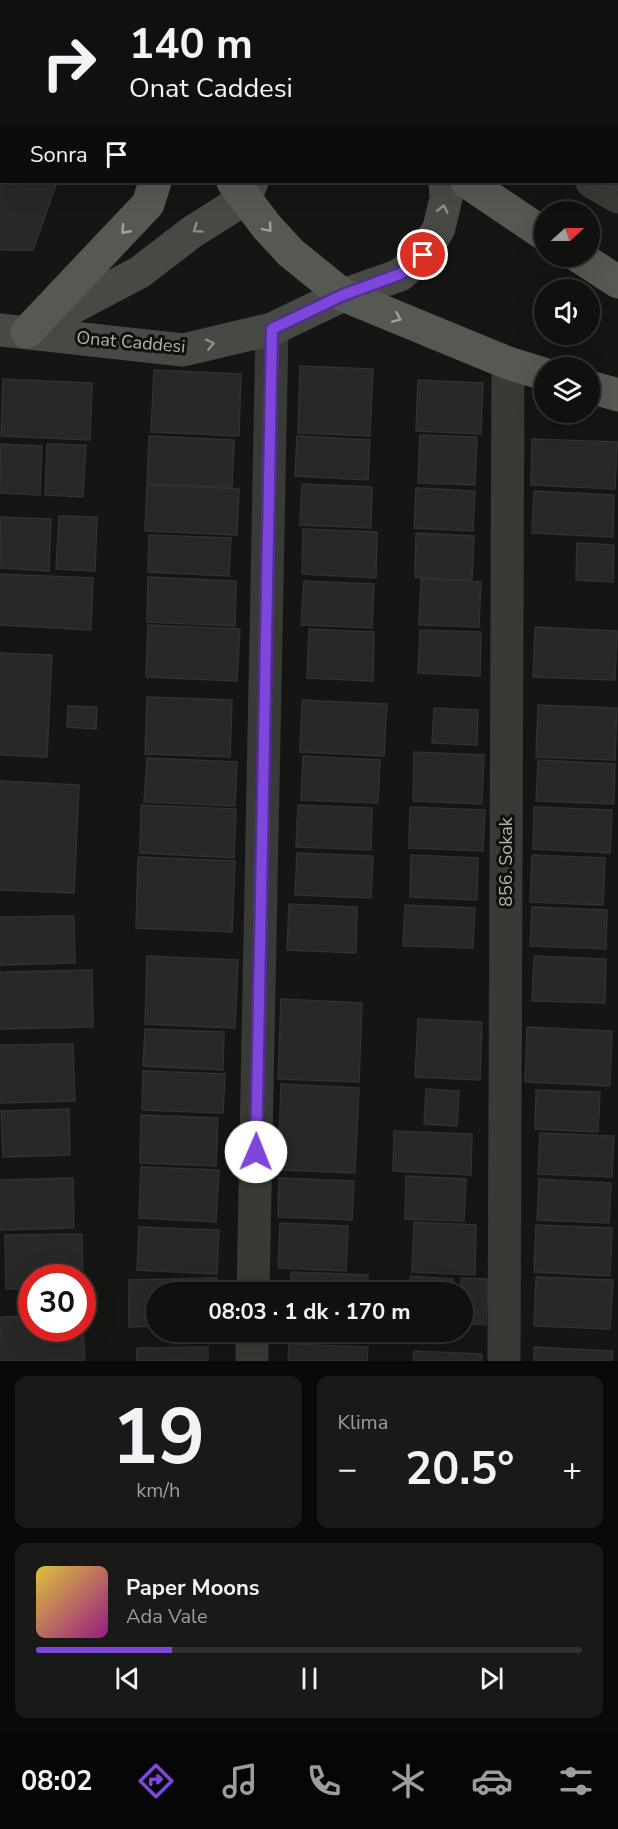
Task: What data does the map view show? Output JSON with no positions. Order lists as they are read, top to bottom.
{
  "streets": {
    "main road": ["Onat Caddesi"],
    "street": ["856. Sokak"]
  },
  "north": "right",
  "page": {
    "turn": ["140 m", "Onat Caddesi"],
    "then": "Sonra",
    "limit": "30",
    "trip": "08:03 · 1 dk · 170 m",
    "tile": [
      ["19", "km/h"],
      "Klima"
    ],
    "heat": ["−", "20.5°", "+"],
    "song": ["Paper Moons", "Ada Vale"],
    "tabs": "08:02"
  }
}
